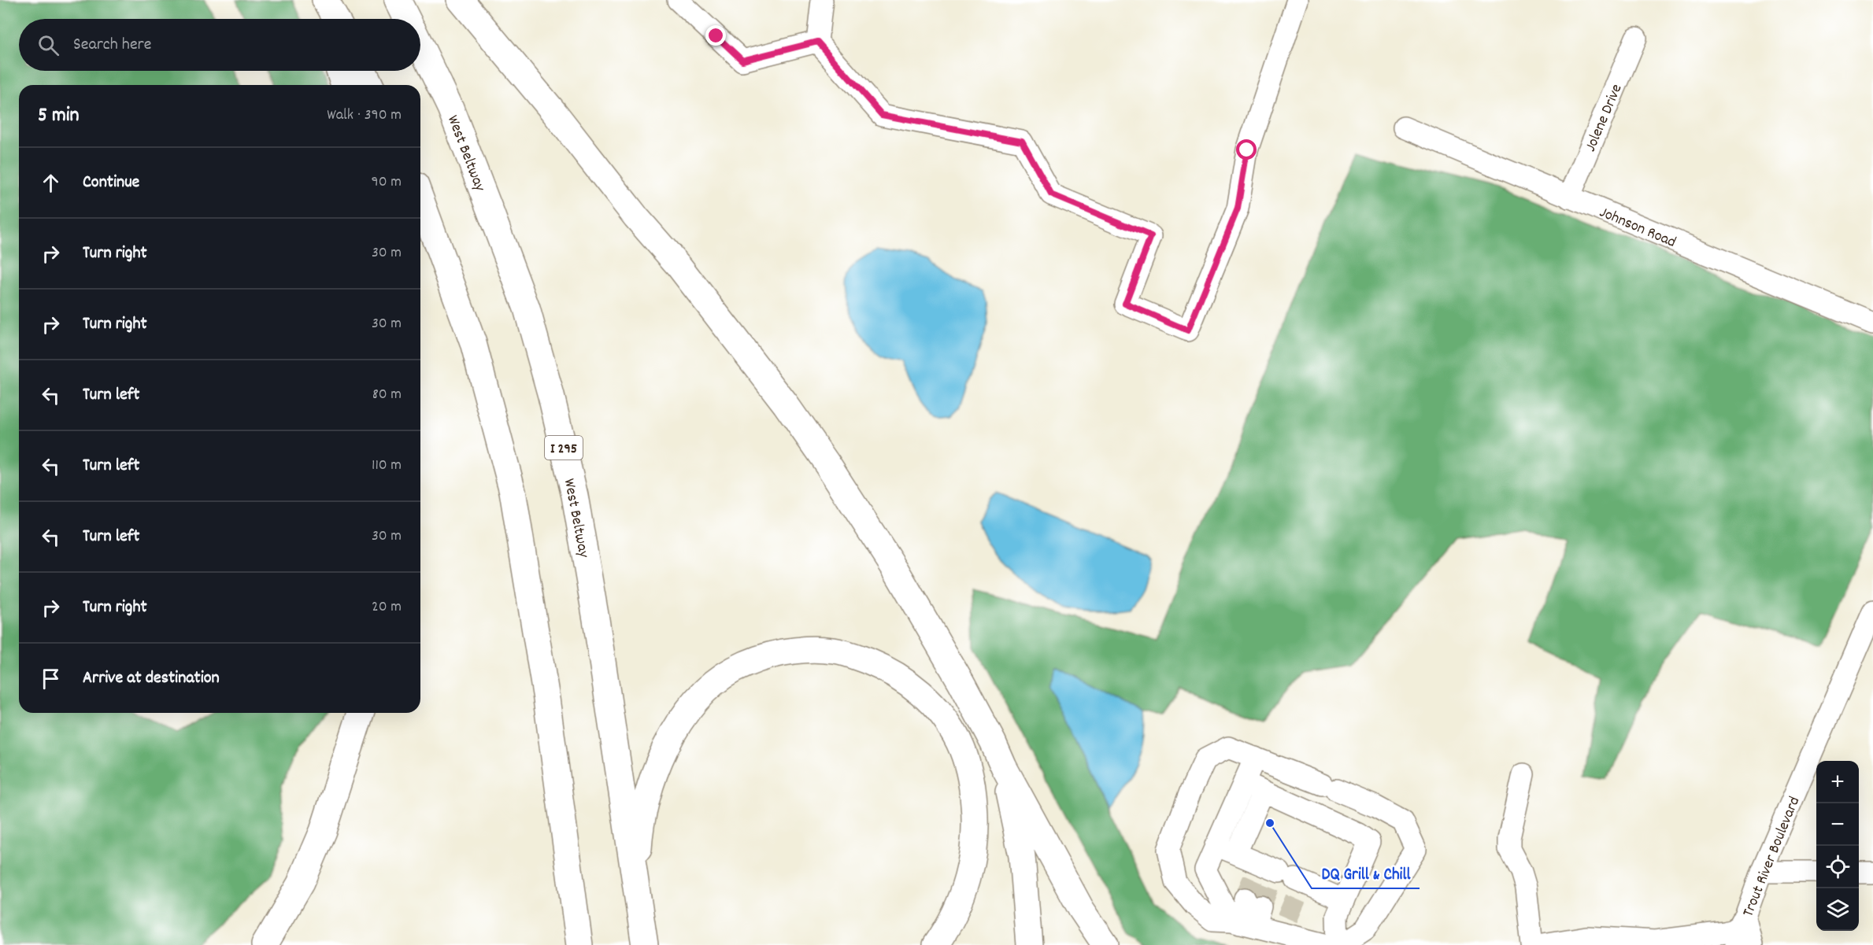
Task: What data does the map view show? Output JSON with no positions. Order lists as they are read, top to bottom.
{
  "streets": {
    "highway": ["West Beltway", "I 295"],
    "street": ["Jolene Drive", "Johnson Road", "Trout River Boulevard"]
  },
  "crossings": [
    ["Jolene Drive", "Johnson Road"]
  ],
  "places": ["DQ Grill & Chill"],
  "page": {
    "search": "Search here",
    "heading": ["5 min", "Walk · 390 m"],
    "list": [
      ["Continue", "90 m"],
      ["Turn right", "30 m"],
      ["Turn right", "30 m"],
      ["Turn left", "80 m"],
      ["Turn left", "110 m"],
      ["Turn left", "30 m"],
      ["Turn right", "20 m"],
      "Arrive at destination"
    ],
    "map_buttons": ["+", "−"]
  }
}
